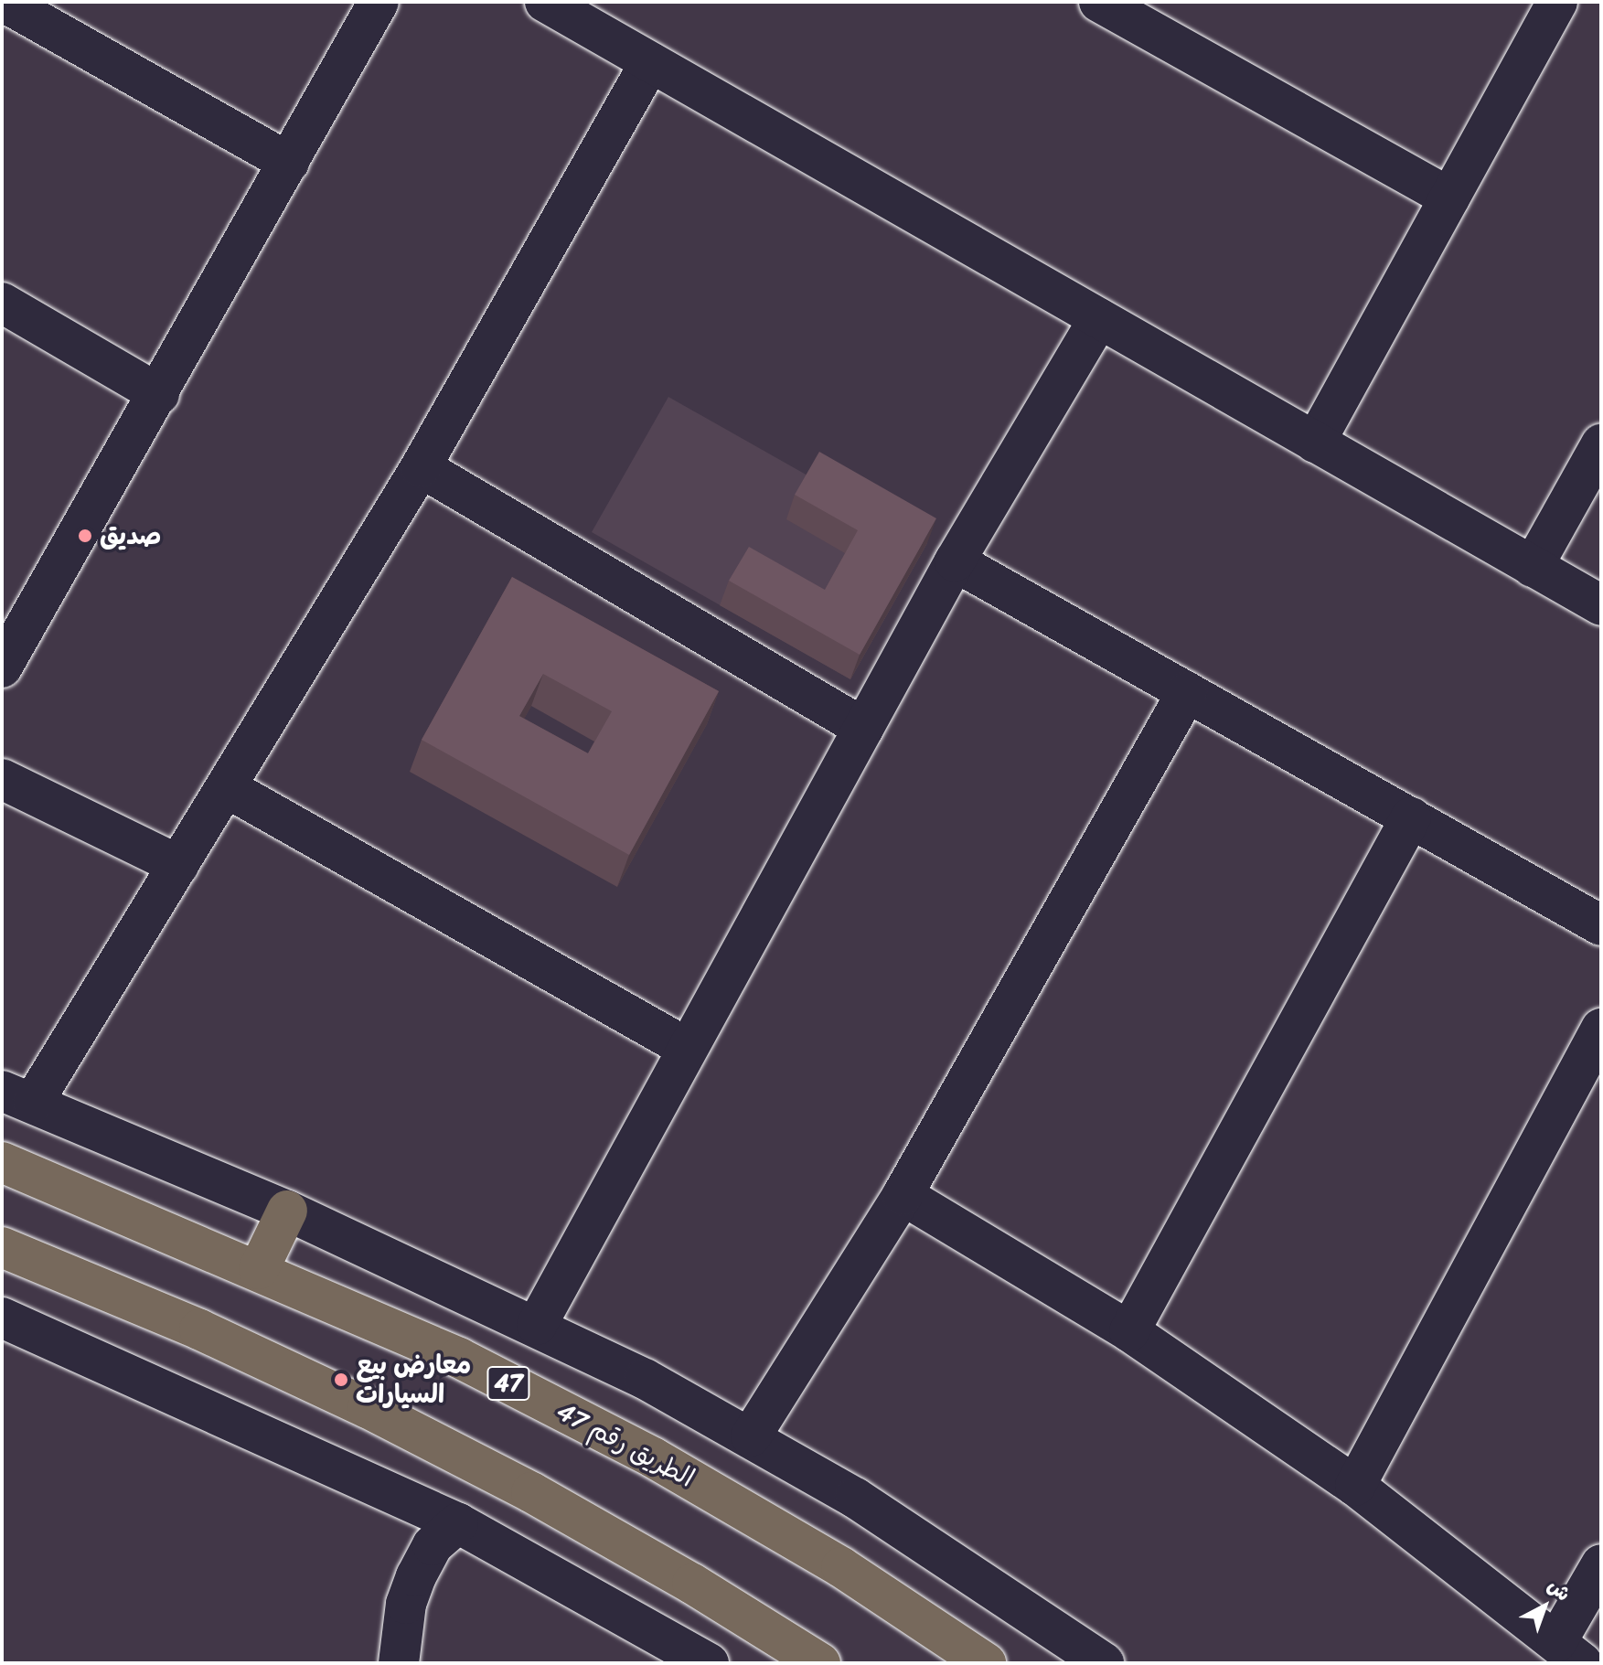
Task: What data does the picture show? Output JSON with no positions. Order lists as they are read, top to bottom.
{
  "streets": {
    "highway": ["47", "الطريق رقم 47"]
  },
  "places": ["صديق", "معارض بيع السيارات"],
  "north": "top right"
}
